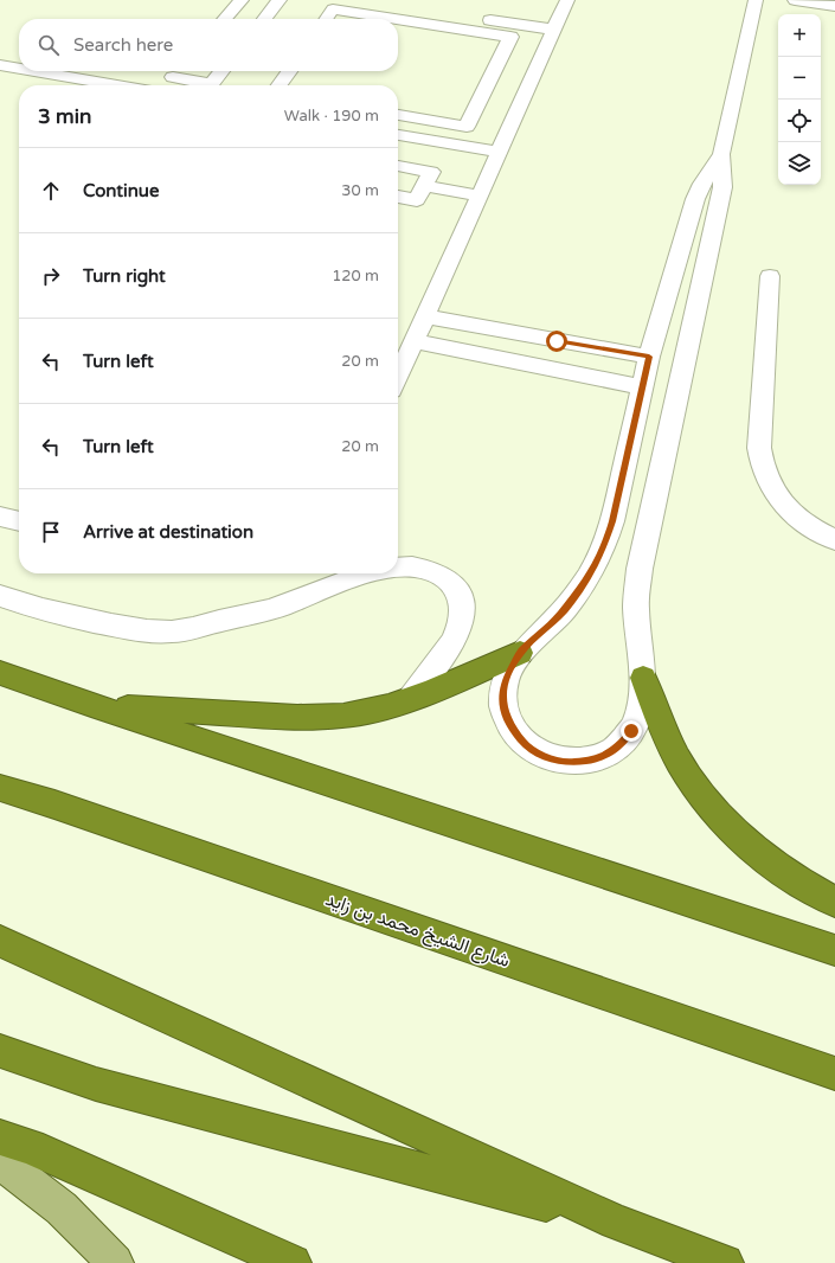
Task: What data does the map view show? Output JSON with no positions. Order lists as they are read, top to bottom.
{
  "streets": {
    "highway": ["شارع الشيخ محمد بن زايد"]
  },
  "page": {
    "map_buttons": ["+", "−"],
    "search": "Search here",
    "heading": ["3 min", "Walk · 190 m"],
    "list": [
      ["Continue", "30 m"],
      ["Turn right", "120 m"],
      ["Turn left", "20 m"],
      ["Turn left", "20 m"],
      "Arrive at destination"
    ]
  }
}
